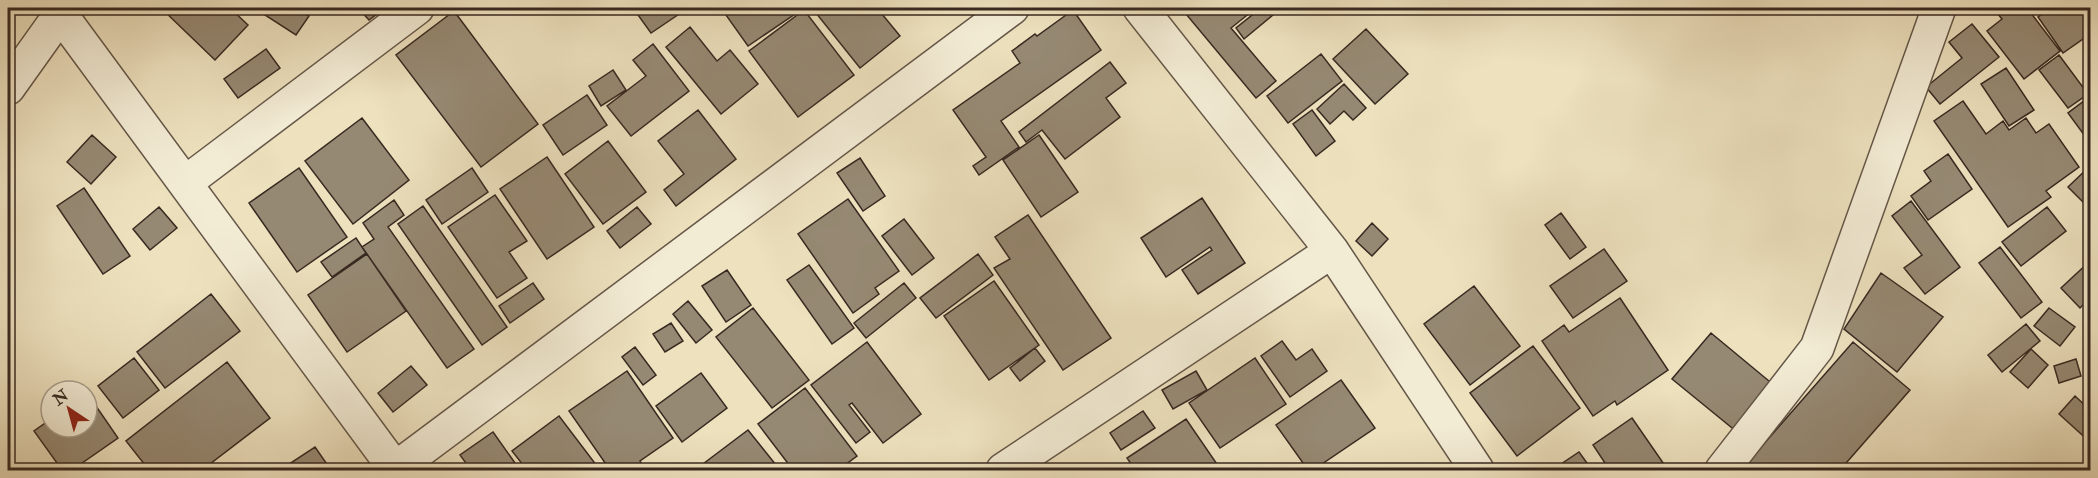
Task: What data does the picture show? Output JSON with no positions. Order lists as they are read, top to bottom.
{
  "north": "top left"
}
